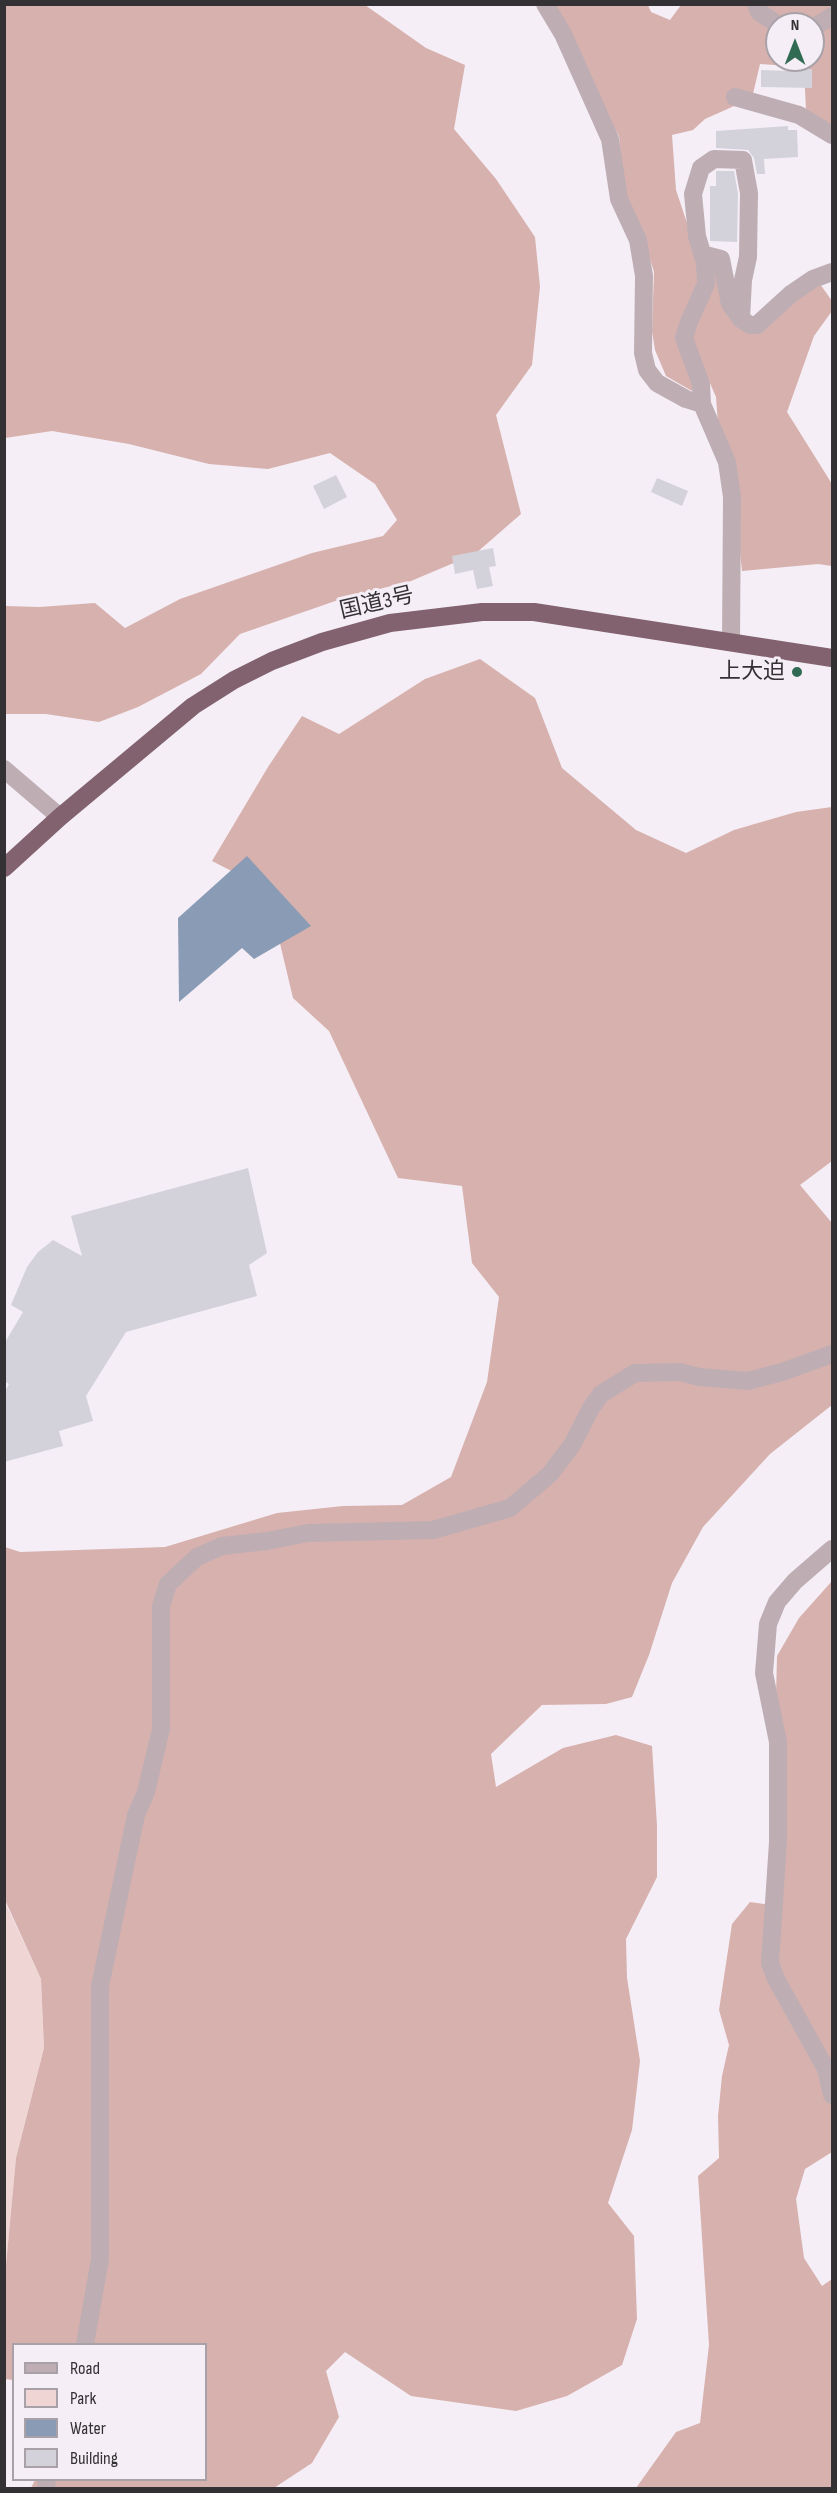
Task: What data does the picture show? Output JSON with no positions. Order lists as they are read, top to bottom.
{
  "streets": {
    "highway": ["国道3号"]
  },
  "places": ["上大迫"],
  "legend": [
    "Road",
    "Park",
    "Water",
    "Building"
  ],
  "north": "top"
}
